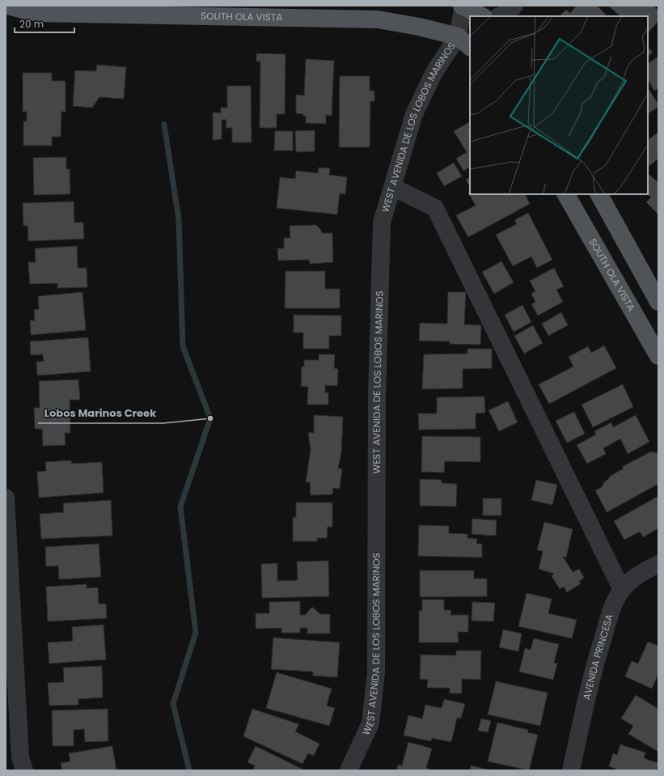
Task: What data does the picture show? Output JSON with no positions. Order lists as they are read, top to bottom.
{
  "streets": {
    "main road": ["SOUTH OLA VISTA"],
    "street": ["WEST AVENIDA DE LOS LOBOS MARINOS", "AVENIDA PRINCESA"]
  },
  "crossings": [
    ["SOUTH OLA VISTA", "WEST AVENIDA DE LOS LOBOS MARINOS"]
  ],
  "places": ["Lobos Marinos Creek"],
  "scale_bar": "20 m"
}
